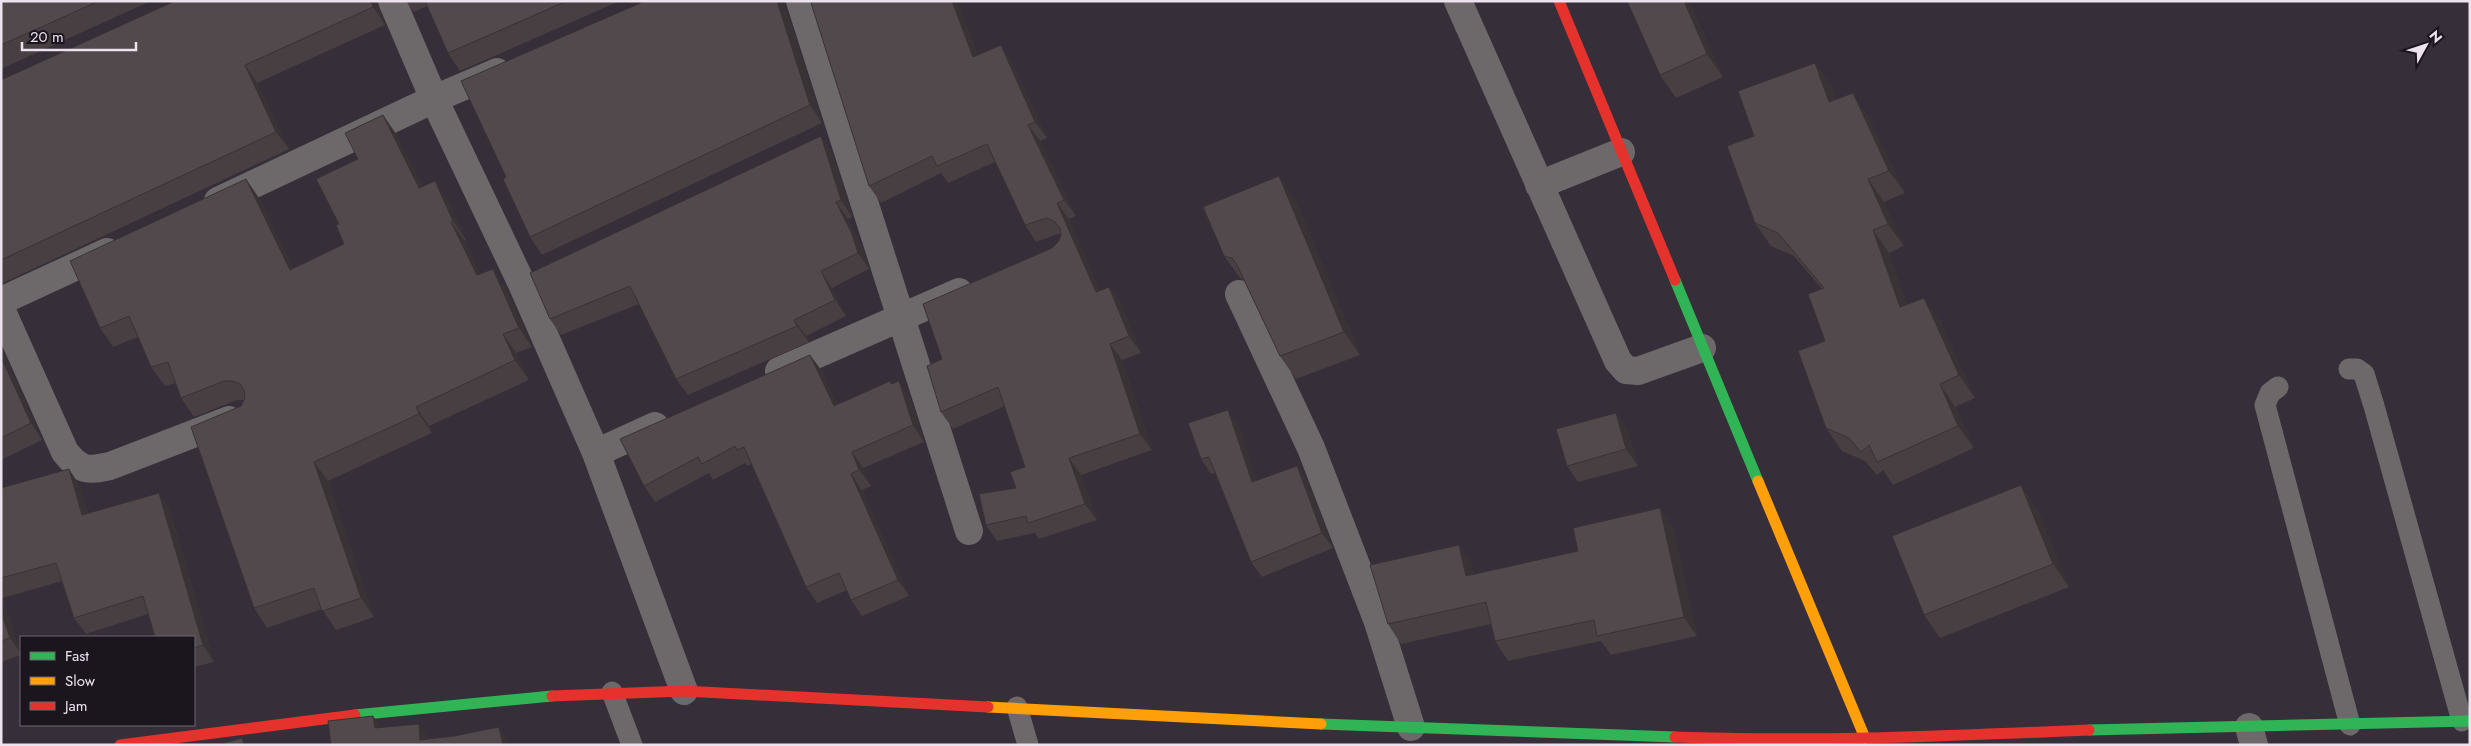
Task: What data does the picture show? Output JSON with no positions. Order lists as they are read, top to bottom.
{
  "legend": ["Fast", "Slow", "Jam"],
  "scale_bar": "20 m",
  "north": "top right"
}
